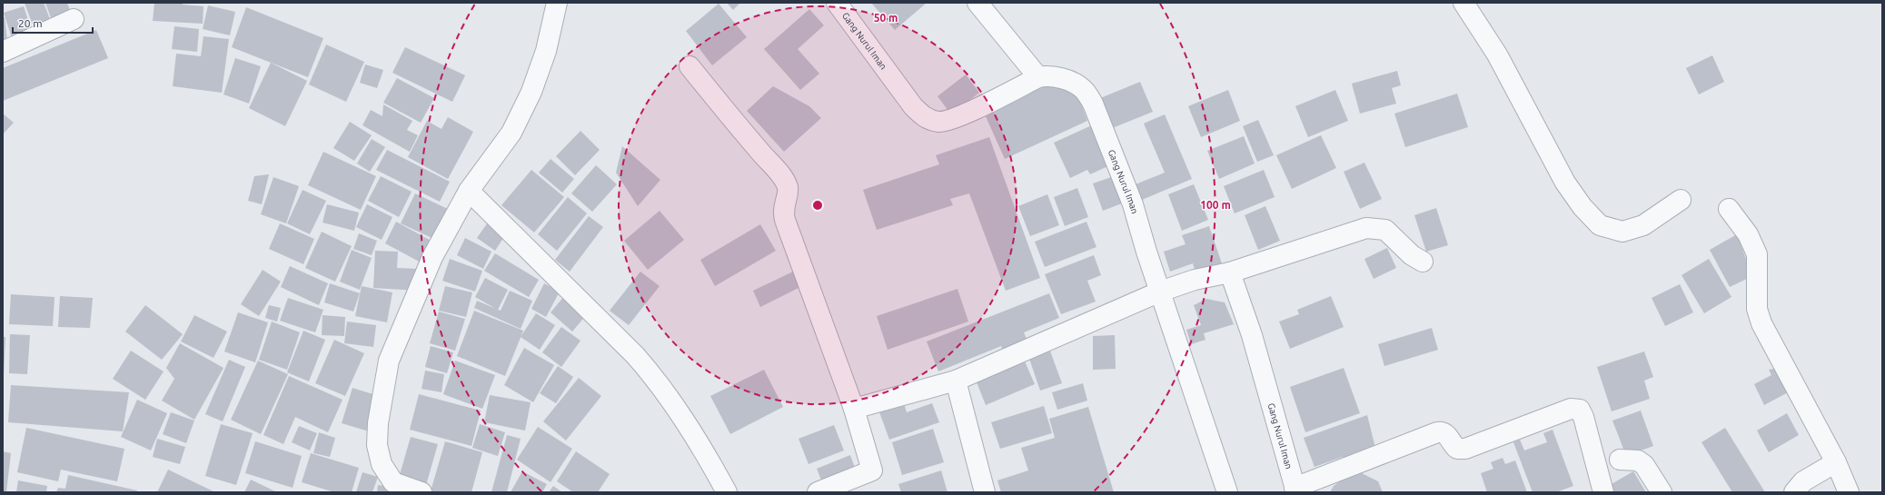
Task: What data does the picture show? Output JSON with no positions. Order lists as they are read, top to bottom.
{
  "streets": {
    "street": ["Gang Nurul Iman"]
  },
  "scale_bar": "20 m",
  "rings": ["50 m", "100 m"]
}
